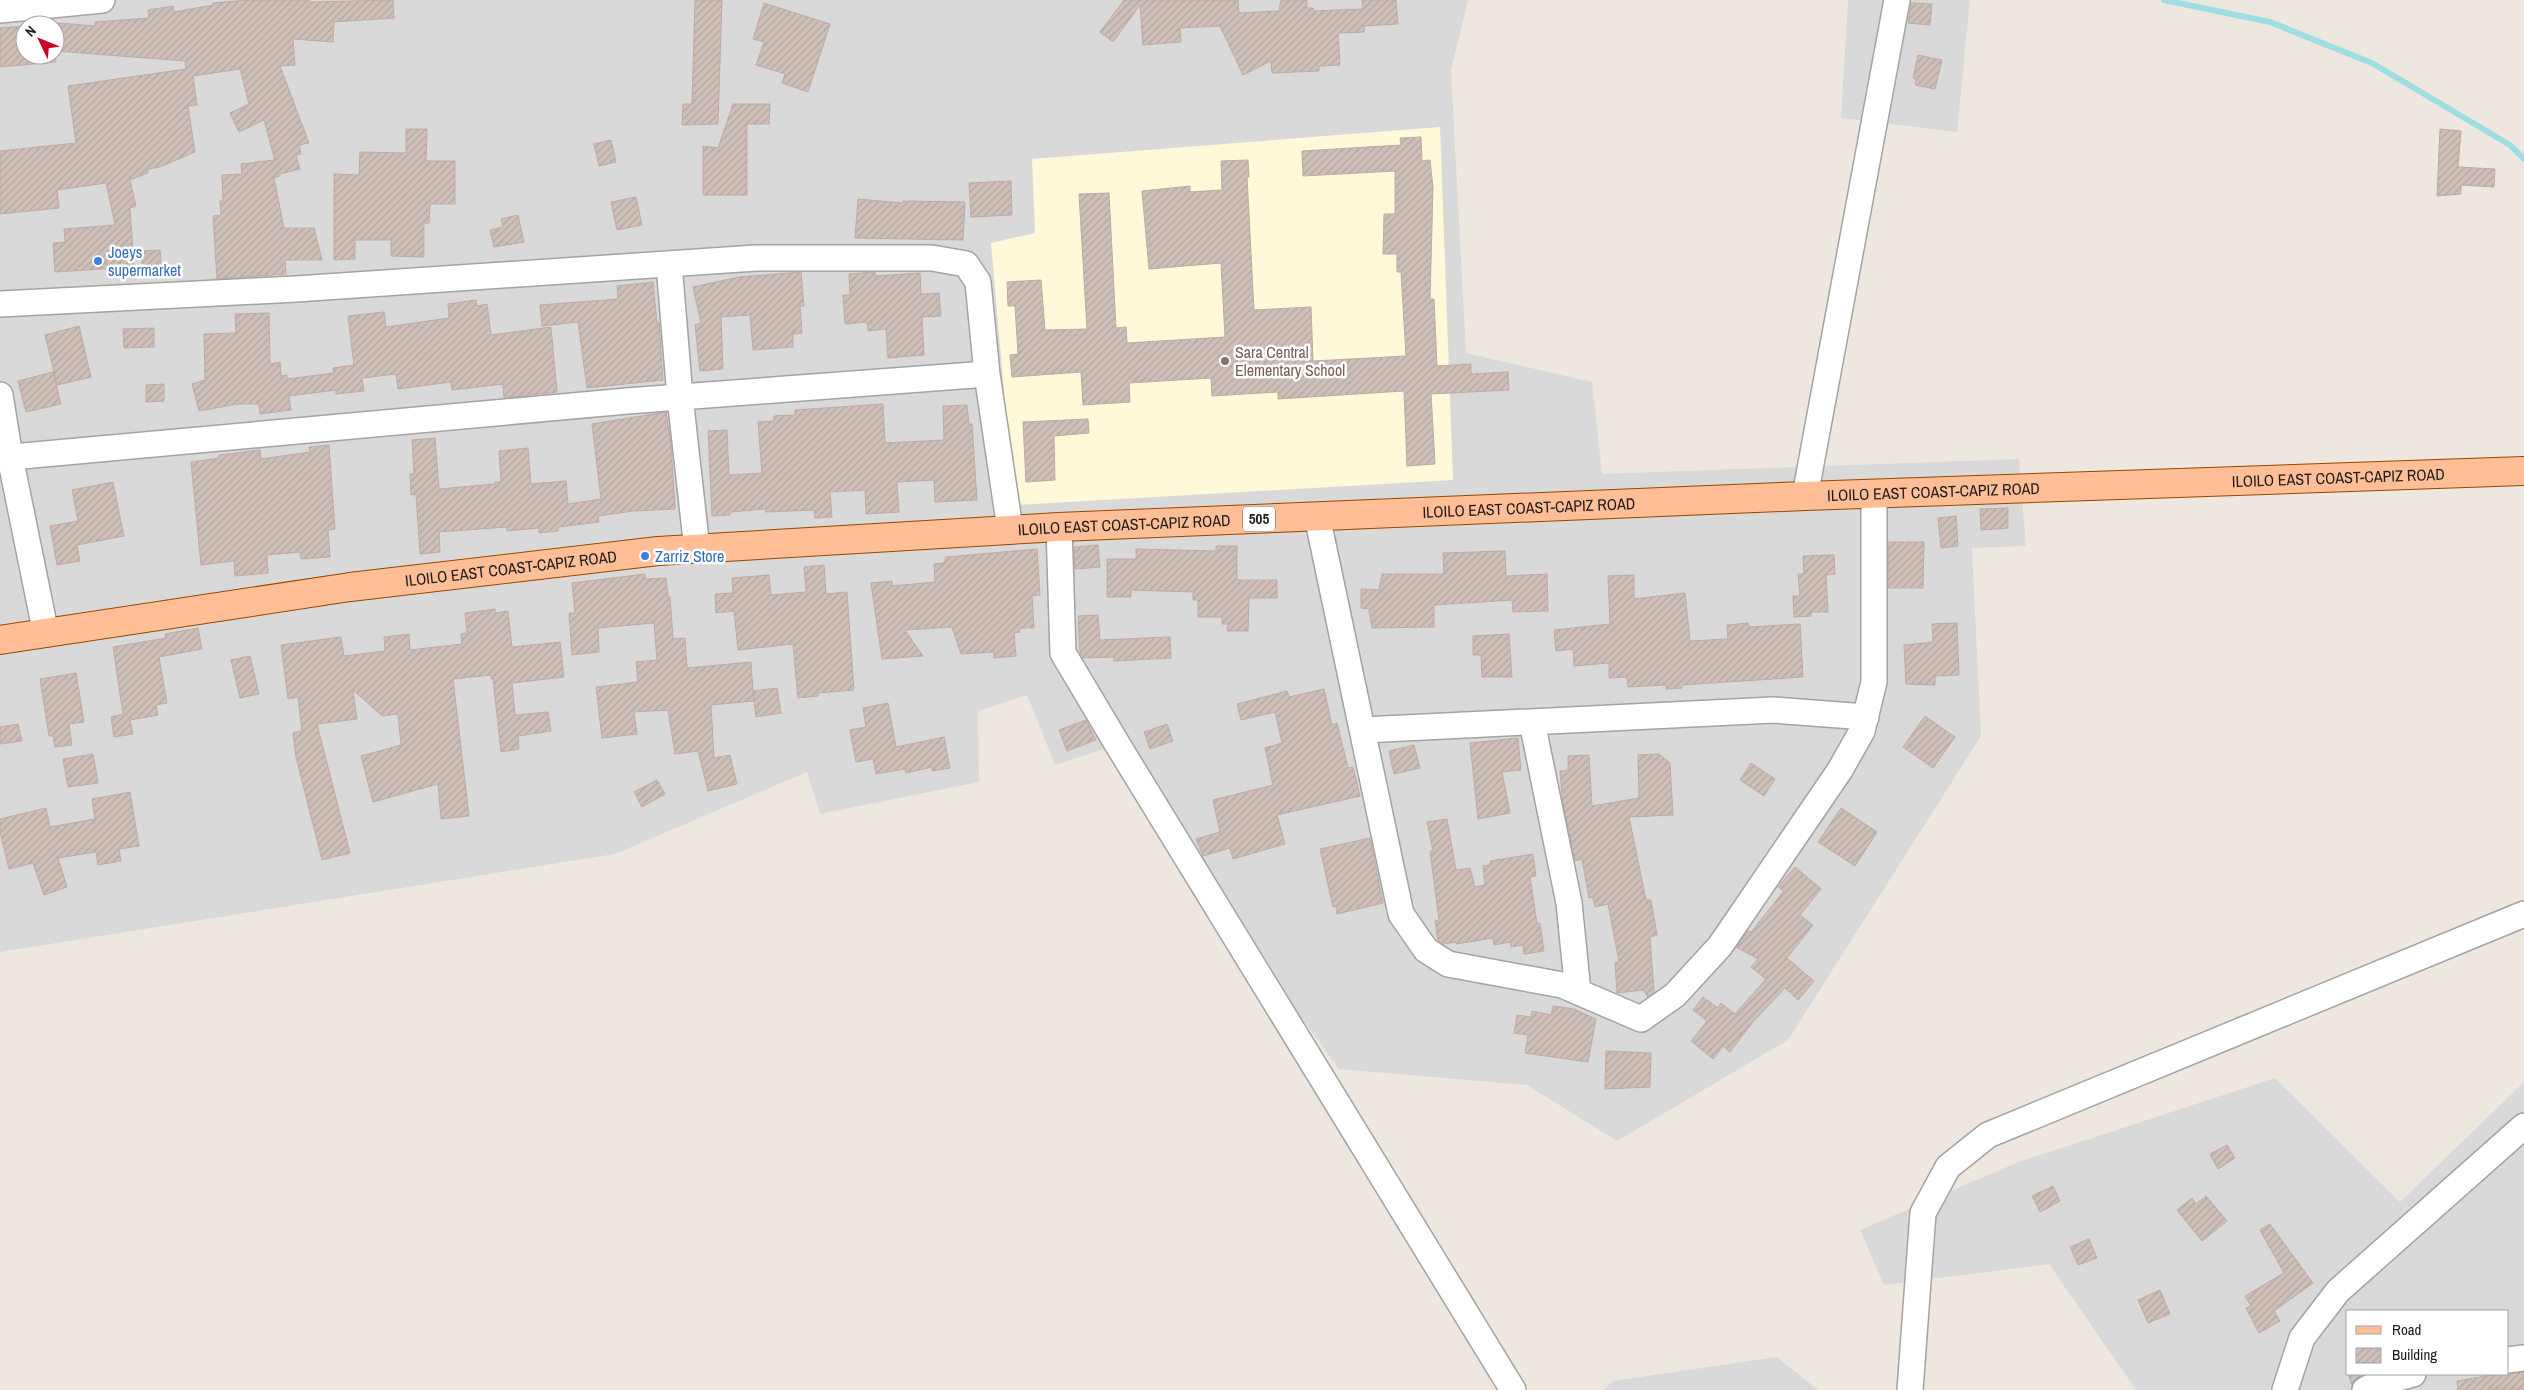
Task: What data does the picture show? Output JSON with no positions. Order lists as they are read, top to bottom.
{
  "streets": {
    "main road": ["ILOILO EAST COAST-CAPIZ ROAD", "505"]
  },
  "places": ["Joeys supermarket", "Sara Central Elementary School", "Zarriz Store"],
  "legend": ["Road", "Building"],
  "north": "top left"
}
